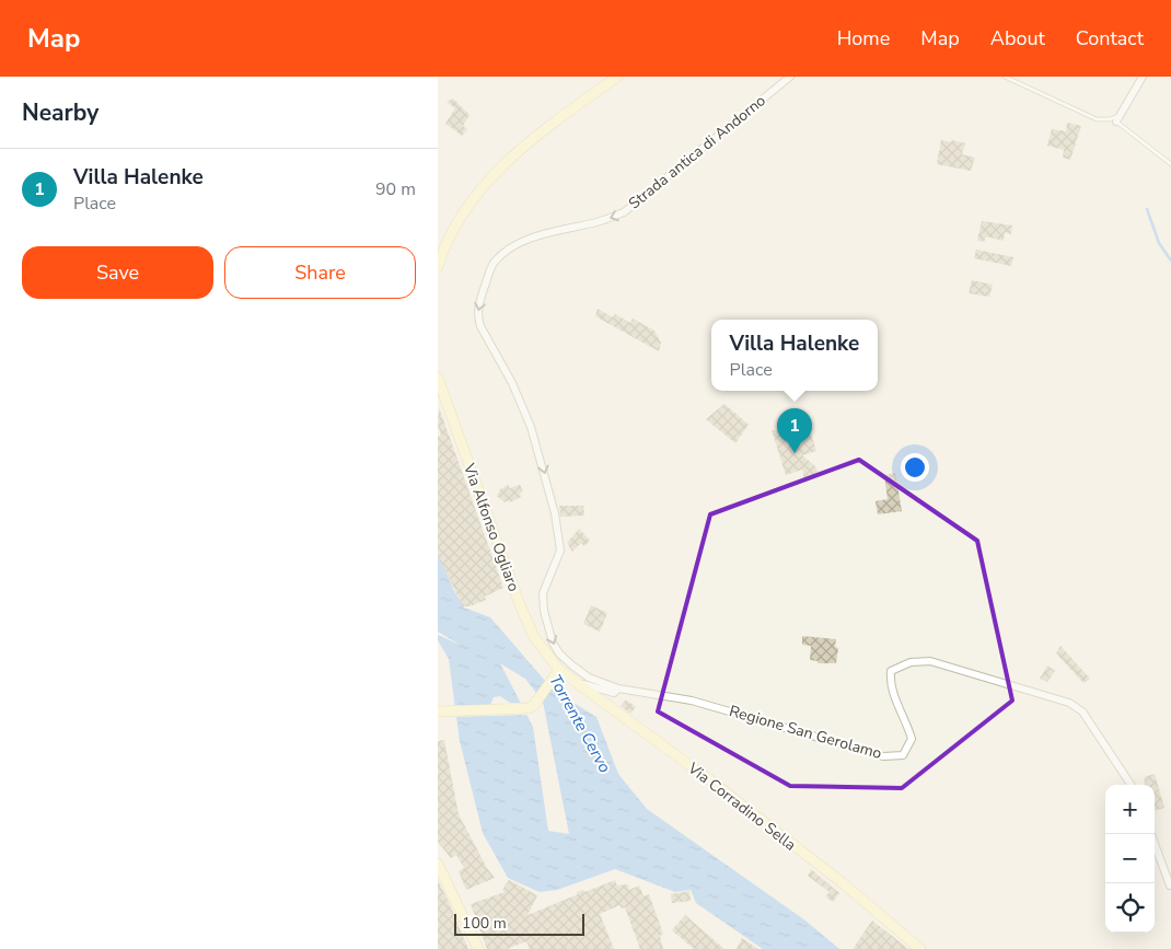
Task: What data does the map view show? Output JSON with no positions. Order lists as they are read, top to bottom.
{
  "streets": {
    "main road": ["Via Alfonso Ogliaro", "Via Corradino Sella"],
    "street": ["Strada antica di Andorno", "Regione San Gerolamo"]
  },
  "crossings": [
    ["Strada antica di Andorno", "Regione San Gerolamo"],
    ["Via Alfonso Ogliaro", "Via Corradino Sella"]
  ],
  "water": ["Torrente Cervo"],
  "scale_bar": "100 m",
  "page": {
    "header": "Map",
    "nav": [
      "Home",
      "Map",
      "About",
      "Contact"
    ],
    "heading": "Nearby",
    "list": [
      {
        "mark": "1",
        "name": "Villa Halenke",
        "note": "Place",
        "value": "90 m"
      }
    ],
    "buttons": ["Save", "Share"],
    "popup": ["Villa Halenke", "Place"],
    "pins": "1",
    "map_buttons": ["+", "−"],
    "scale": "100 m"
  }
}
